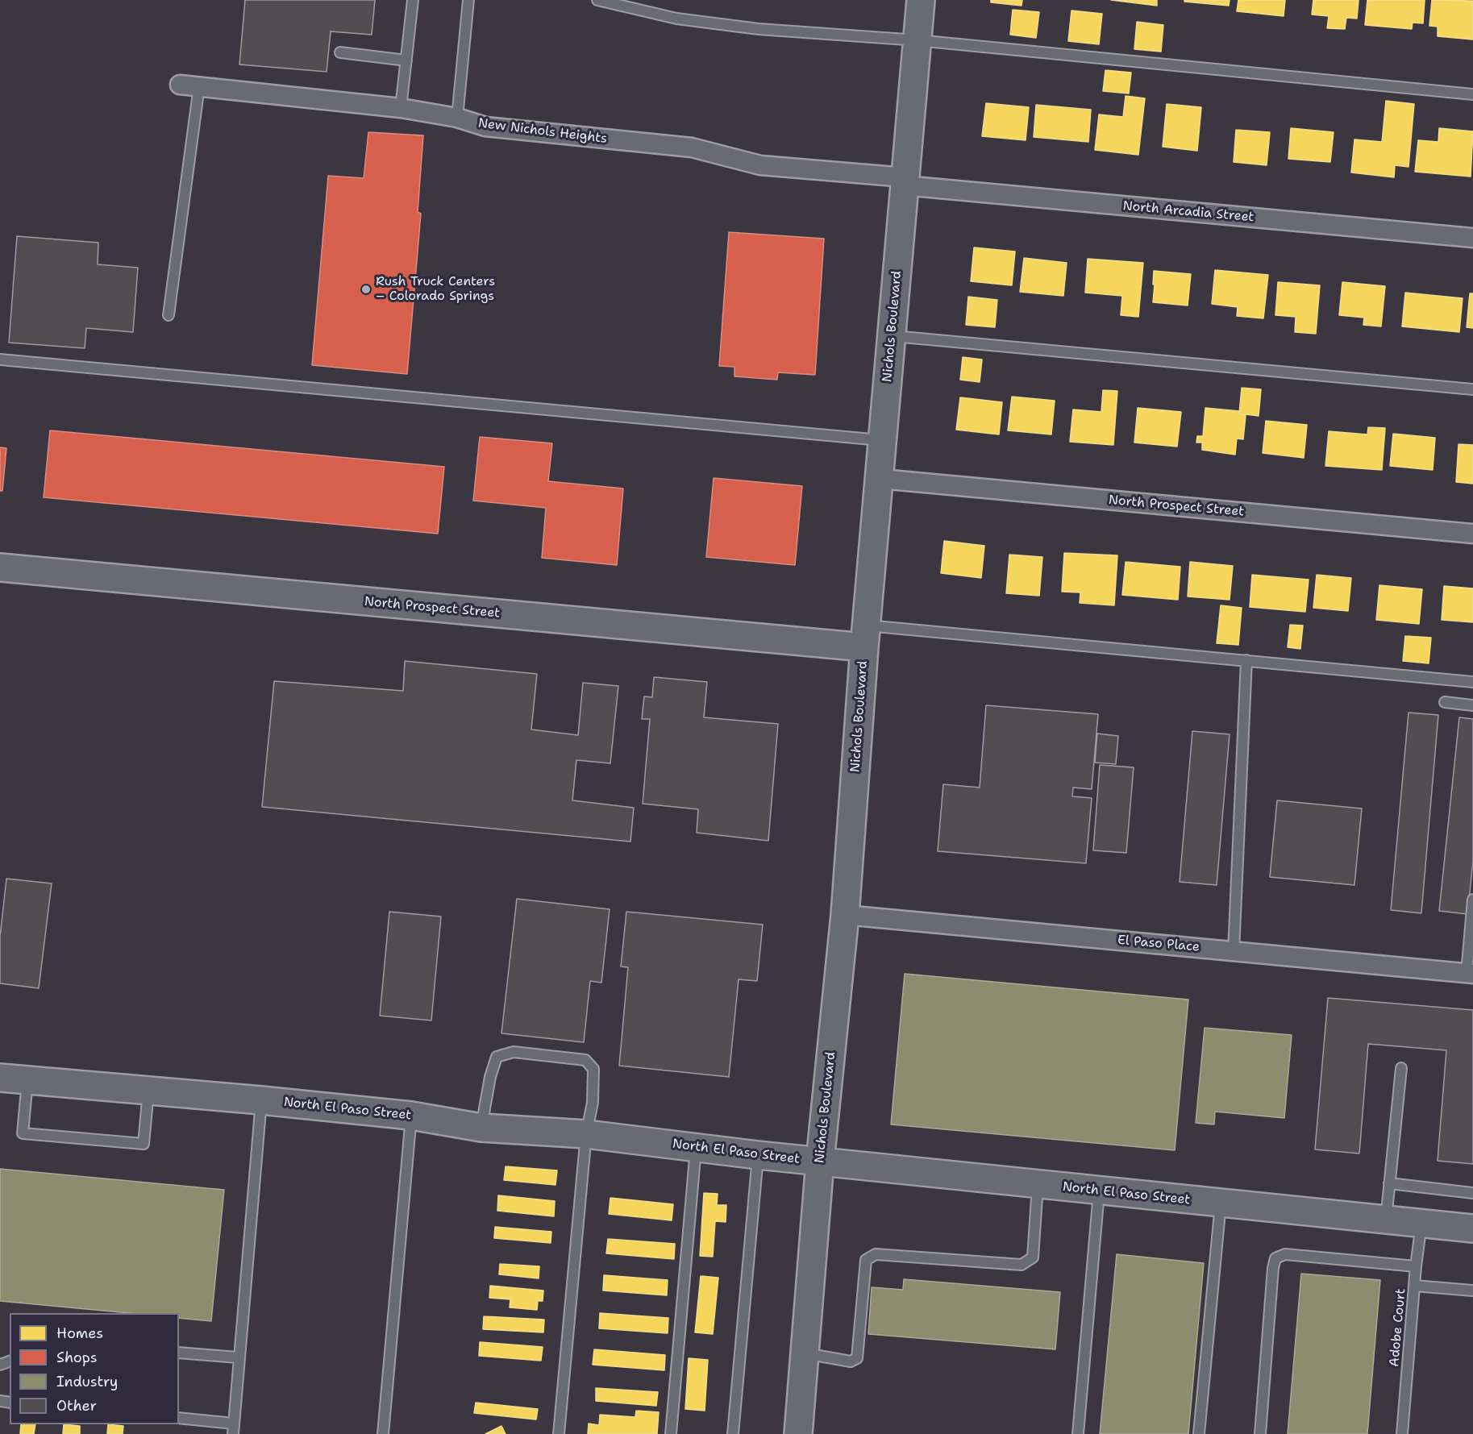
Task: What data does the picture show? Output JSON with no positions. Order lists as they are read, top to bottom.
{
  "streets": {
    "street": [
      "New Nichols Heights",
      "North Arcadia Street",
      "Nichols Boulevard",
      "North Prospect Street",
      "El Paso Place",
      "North El Paso Street"
    ],
    "lane": ["Adobe Court"]
  },
  "crossings": [
    ["New Nichols Heights", "North Arcadia Street"],
    ["New Nichols Heights", "Nichols Boulevard"],
    ["North Arcadia Street", "Nichols Boulevard"],
    ["Nichols Boulevard", "North Prospect Street"],
    ["Nichols Boulevard", "El Paso Place"],
    ["Nichols Boulevard", "North El Paso Street"],
    ["North El Paso Street", "Adobe Court"]
  ],
  "places": ["Rush Truck Centers – Colorado Springs"],
  "legend": [
    "Homes",
    "Shops",
    "Industry",
    "Other"
  ]
}
